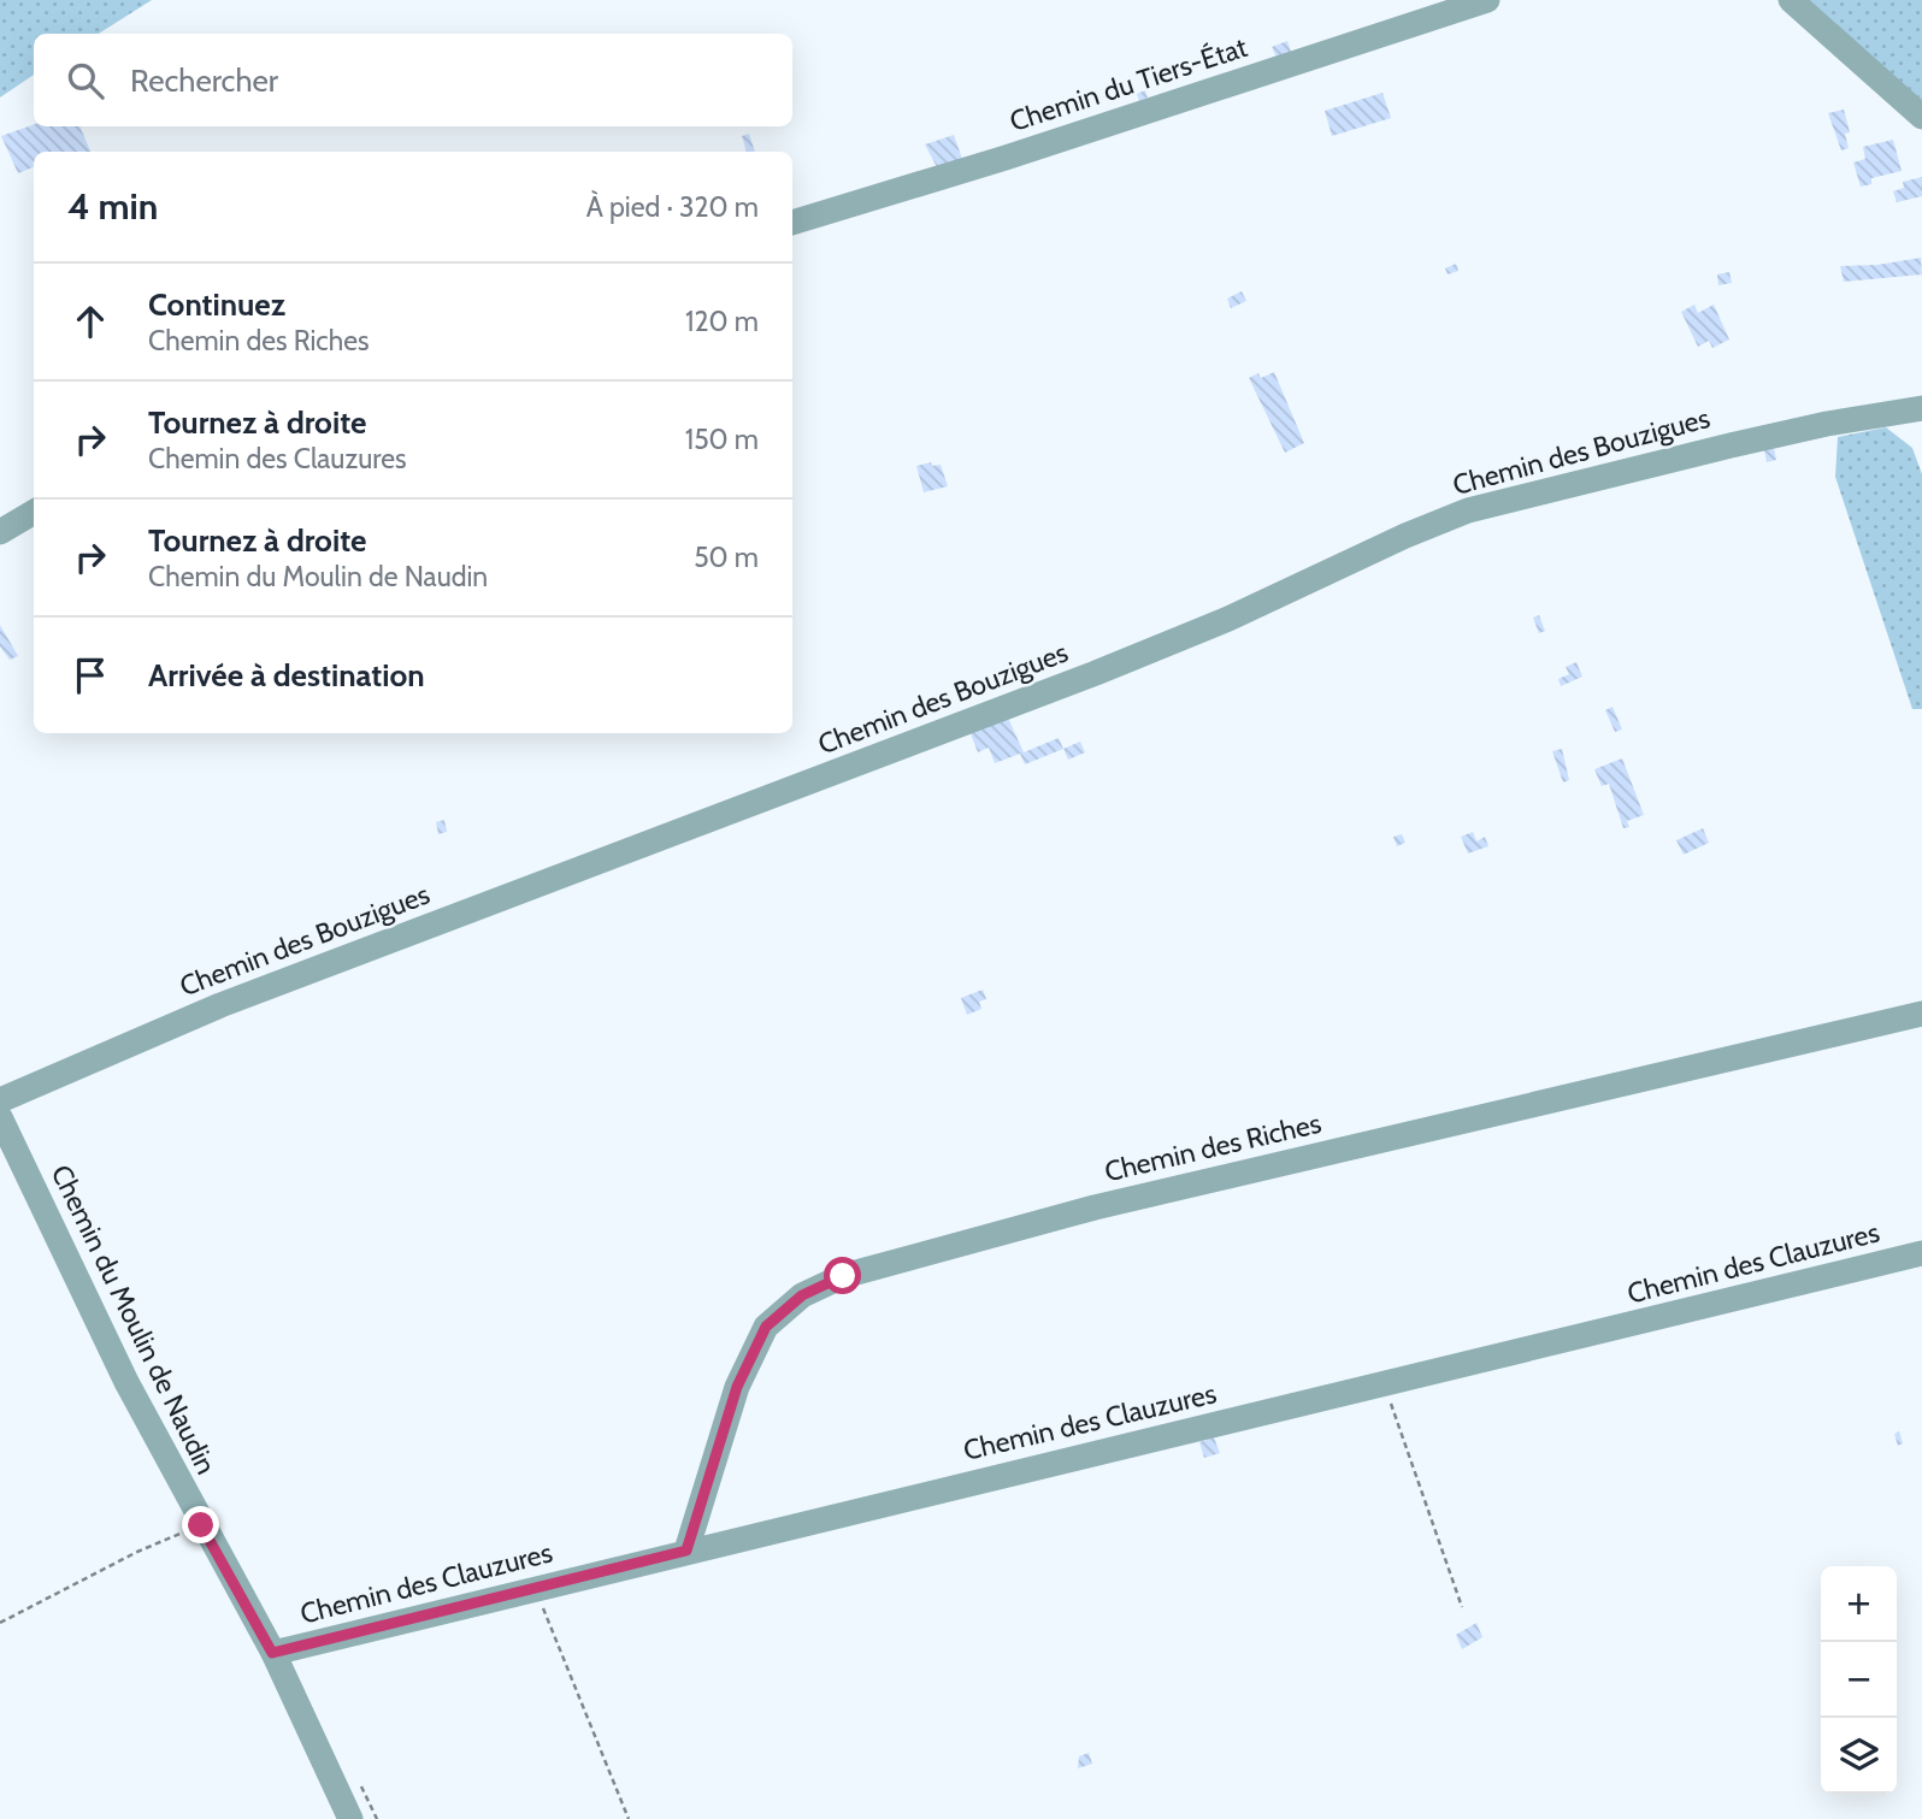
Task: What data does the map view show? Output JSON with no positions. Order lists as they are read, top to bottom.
{
  "streets": {
    "street": [
      "Chemin du Tiers-État",
      "Chemin des Bouzigues",
      "Chemin des Riches",
      "Chemin des Clauzures",
      "Chemin du Moulin de Naudin"
    ]
  },
  "crossings": [
    ["Chemin des Riches", "Chemin des Clauzures"],
    ["Chemin des Clauzures", "Chemin du Moulin de Naudin"]
  ],
  "page": {
    "search": "Rechercher",
    "heading": ["4 min", "À pied · 320 m"],
    "list": [
      ["Continuez", "Chemin des Riches", "120 m"],
      ["Tournez à droite", "Chemin des Clauzures", "150 m"],
      ["Tournez à droite", "Chemin du Moulin de Naudin", "50 m"],
      "Arrivée à destination"
    ],
    "map_buttons": ["+", "−"]
  }
}
